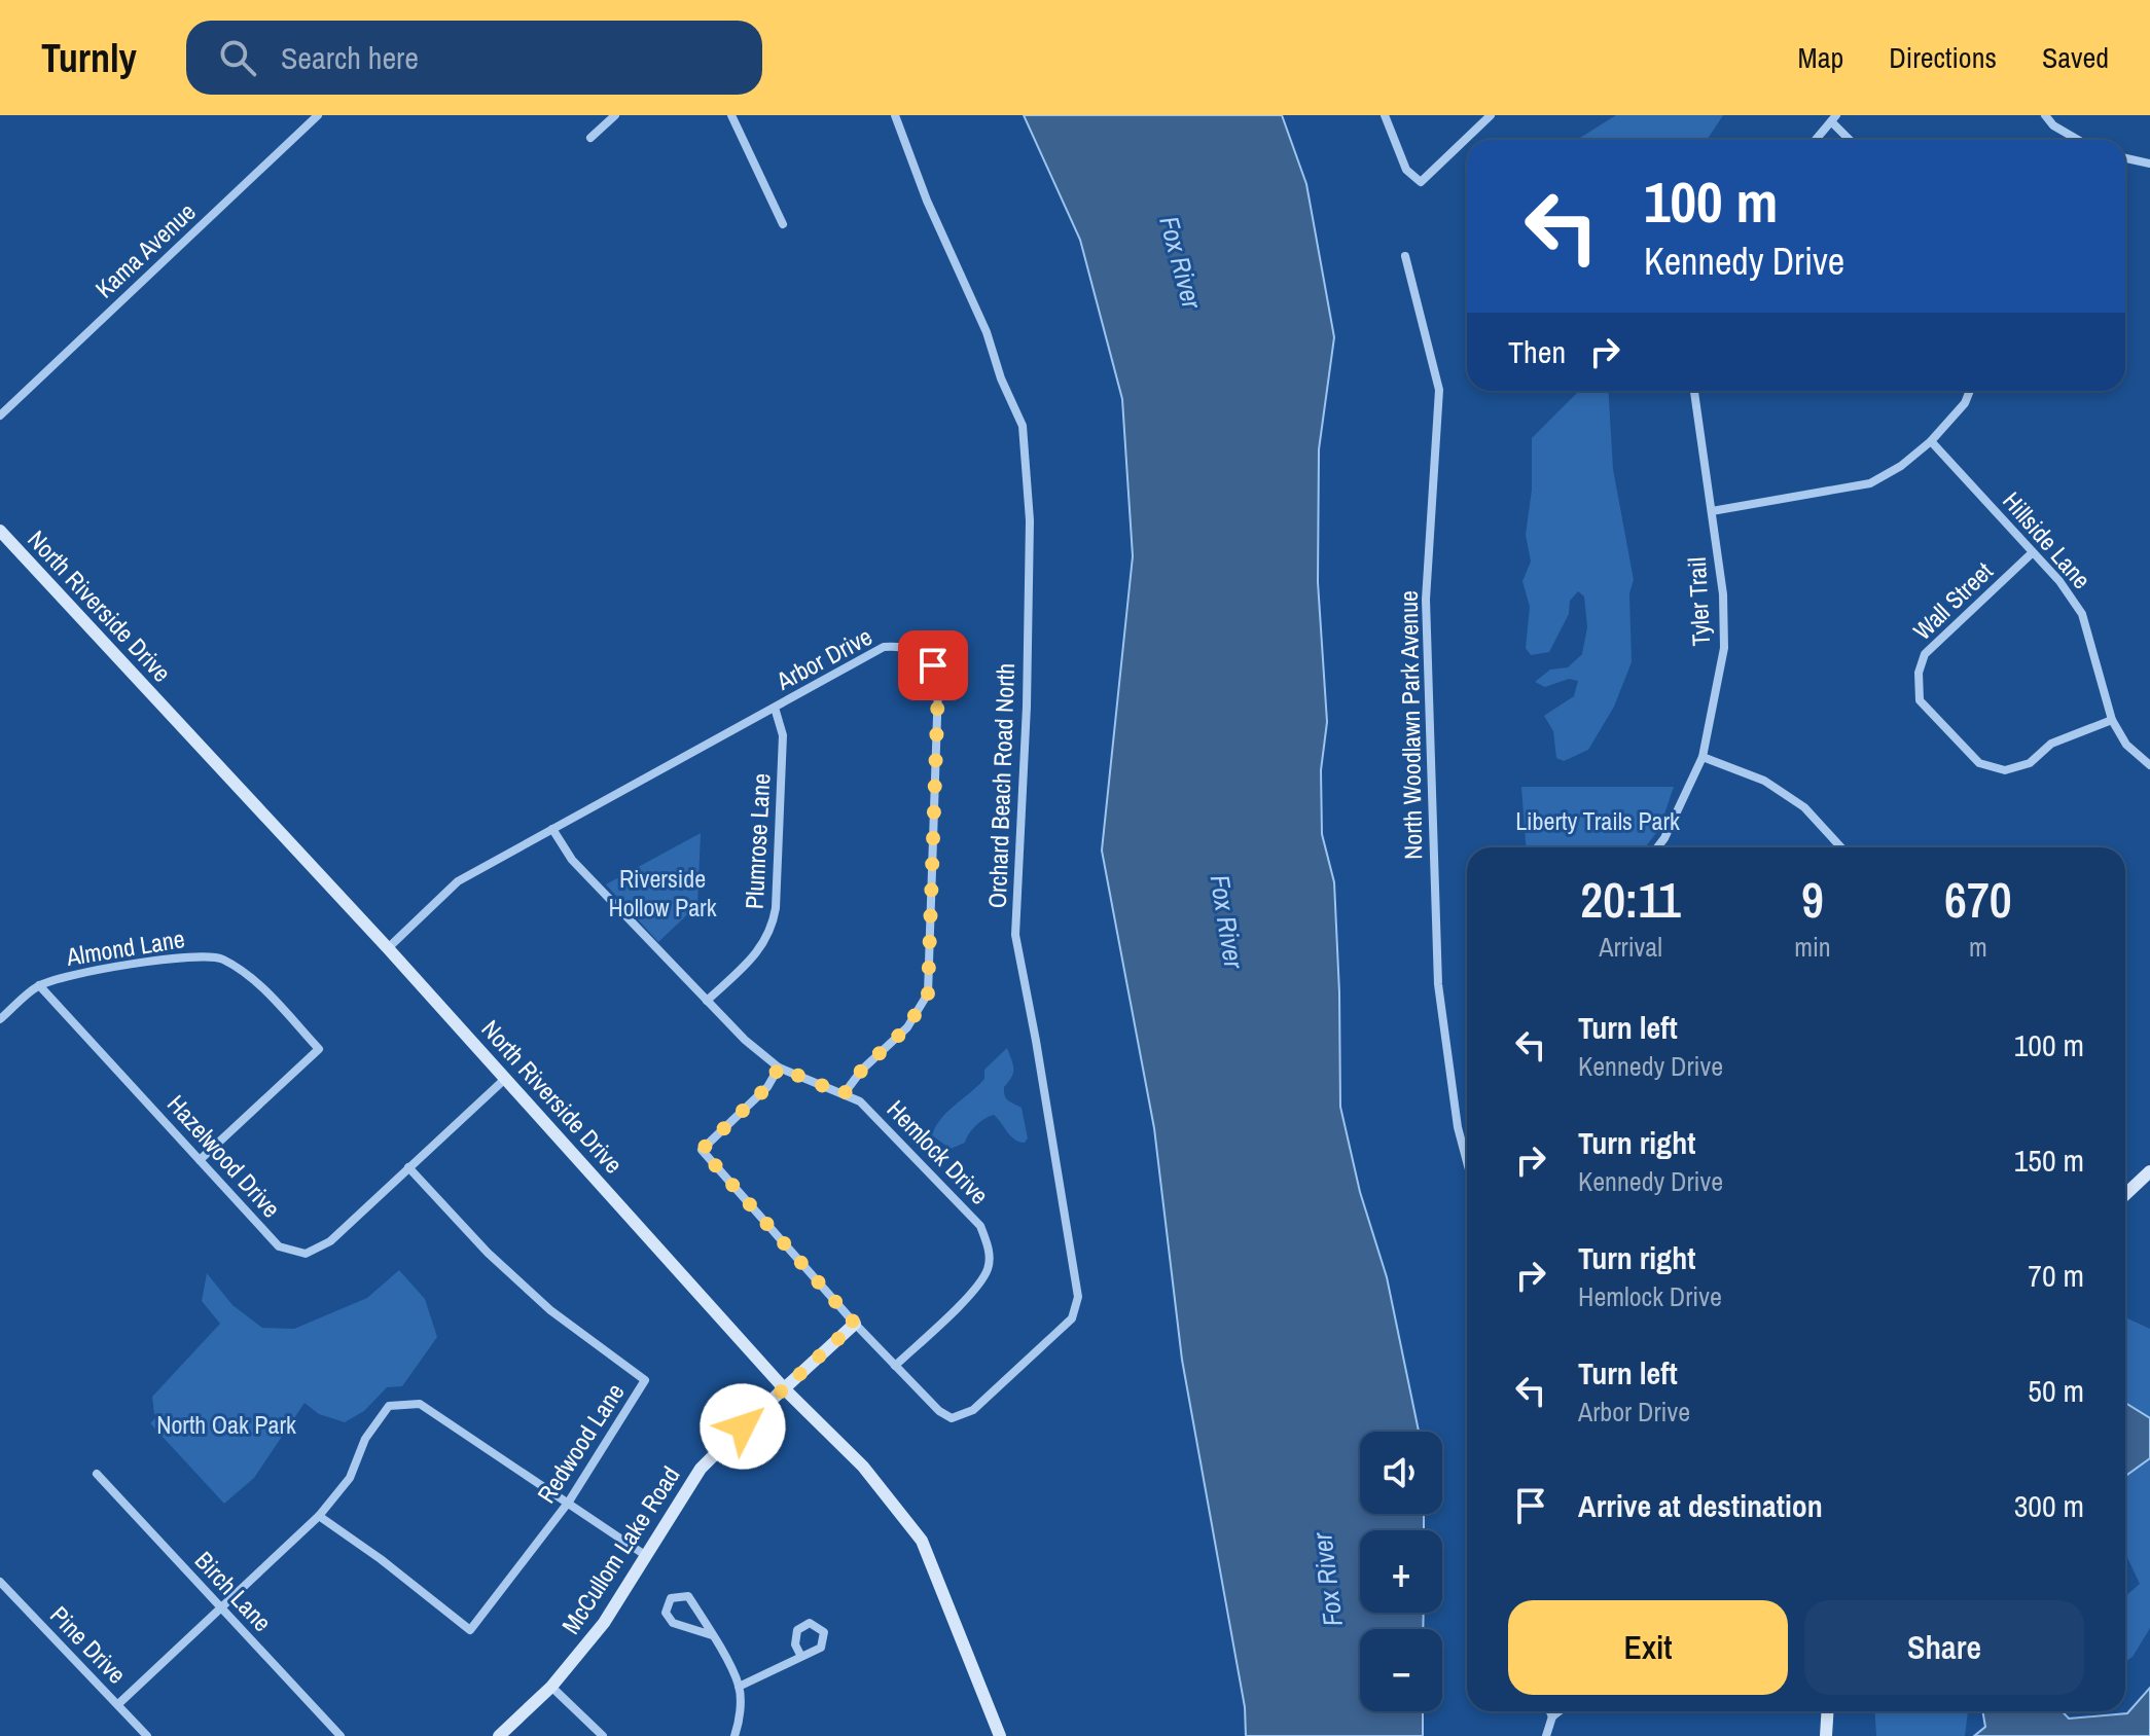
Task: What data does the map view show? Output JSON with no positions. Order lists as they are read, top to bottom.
{
  "streets": {
    "street": [
      "Kama Avenue",
      "Hillside Lane",
      "Wall Street",
      "Tyler Trail",
      "North Riverside Drive",
      "Arbor Drive",
      "North Woodlawn Park Avenue",
      "Orchard Beach Road North",
      "Plumrose Lane",
      "Almond Lane",
      "Hemlock Drive",
      "Hazelwood Drive",
      "Redwood Lane",
      "McCullom Lake Road",
      "Birch Lane",
      "Pine Drive"
    ]
  },
  "crossings": [
    ["Hillside Lane", "Wall Street"],
    ["North Riverside Drive", "Arbor Drive"],
    ["North Riverside Drive", "Hazelwood Drive"],
    ["North Riverside Drive", "McCullom Lake Road"],
    ["Arbor Drive", "Plumrose Lane"],
    ["Arbor Drive", "Hemlock Drive"],
    ["Orchard Beach Road North", "Hemlock Drive"],
    ["Plumrose Lane", "Hemlock Drive"],
    ["Almond Lane", "Hazelwood Drive"],
    ["Hazelwood Drive", "Redwood Lane"]
  ],
  "water": ["Fox River"],
  "parks": ["Liberty Trails Park", "Riverside Hollow Park", "North Oak Park"],
  "page": {
    "header": "Turnly",
    "search": "Search here",
    "nav": ["Map", "Directions", "Saved"],
    "turn": ["100 m", "Kennedy Drive"],
    "then": "Then",
    "eta": [
      "20:11",
      "Arrival",
      "9",
      "min",
      "670",
      "m"
    ],
    "list": [
      {
        "name": "Turn left",
        "note": "Kennedy Drive",
        "value": "100 m"
      },
      {
        "name": "Turn right",
        "note": "Kennedy Drive",
        "value": "150 m"
      },
      {
        "name": "Turn right",
        "note": "Hemlock Drive",
        "value": "70 m"
      },
      {
        "name": "Turn left",
        "note": "Arbor Drive",
        "value": "50 m"
      },
      {
        "name": "Arrive at destination",
        "value": "300 m"
      }
    ],
    "map_buttons": ["+", "−"],
    "buttons": ["Exit", "Share"]
  }
}
